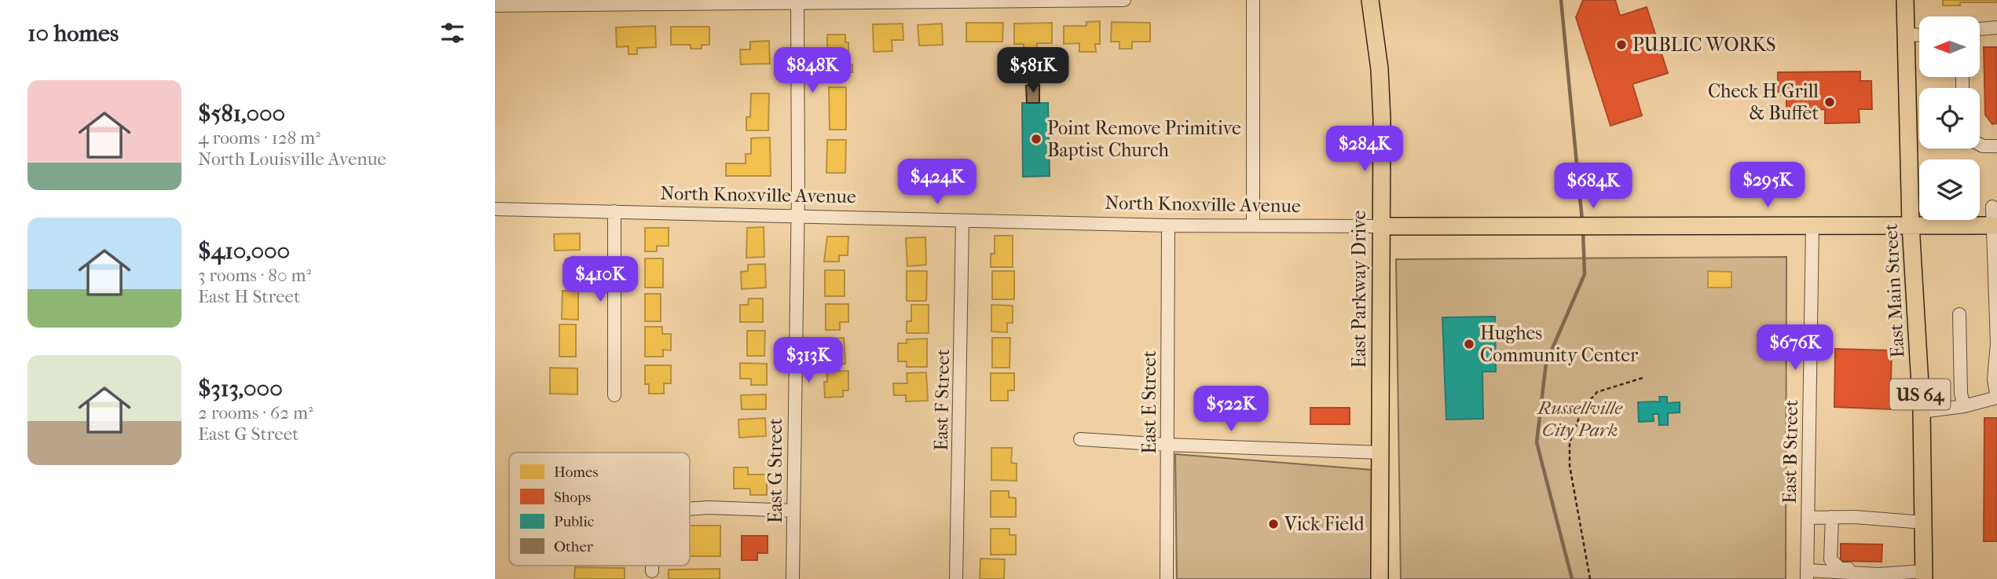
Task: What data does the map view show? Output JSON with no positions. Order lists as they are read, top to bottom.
{
  "streets": {
    "main road": [
      "North Knoxville Avenue",
      "East Parkway Drive",
      "East Main Street",
      "US 64"
    ],
    "street": [
      "East F Street",
      "East E Street",
      "East B Street",
      "East G Street"
    ]
  },
  "crossings": [
    ["North Knoxville Avenue", "East Parkway Drive"],
    ["North Knoxville Avenue", "East Main Street"],
    ["North Knoxville Avenue", "East F Street"],
    ["North Knoxville Avenue", "East E Street"],
    ["North Knoxville Avenue", "East B Street"],
    ["North Knoxville Avenue", "East G Street"]
  ],
  "parks": ["Russellville City Park"],
  "places": [
    "PUBLIC WORKS",
    "Check H Grill & Buffet",
    "Point Remove Primitive Baptist Church",
    "Hughes Community Center",
    "Vick Field"
  ],
  "legend": [
    "Homes",
    "Shops",
    "Public",
    "Other"
  ],
  "north": "left",
  "page": {
    "heading": "10 homes",
    "price": [
      "$848K",
      "$581K",
      "$284K",
      "$424K",
      "$295K",
      "$684K",
      "$410K",
      "$676K",
      "$313K",
      "$522K"
    ],
    "list": [
      {
        "name": "$581,000",
        "note": "4 rooms · 128 m² · North Louisville Avenue"
      },
      {
        "name": "$410,000",
        "note": "3 rooms · 80 m² · East H Street"
      },
      {
        "name": "$313,000",
        "note": "2 rooms · 62 m² · East G Street"
      }
    ]
  }
}
